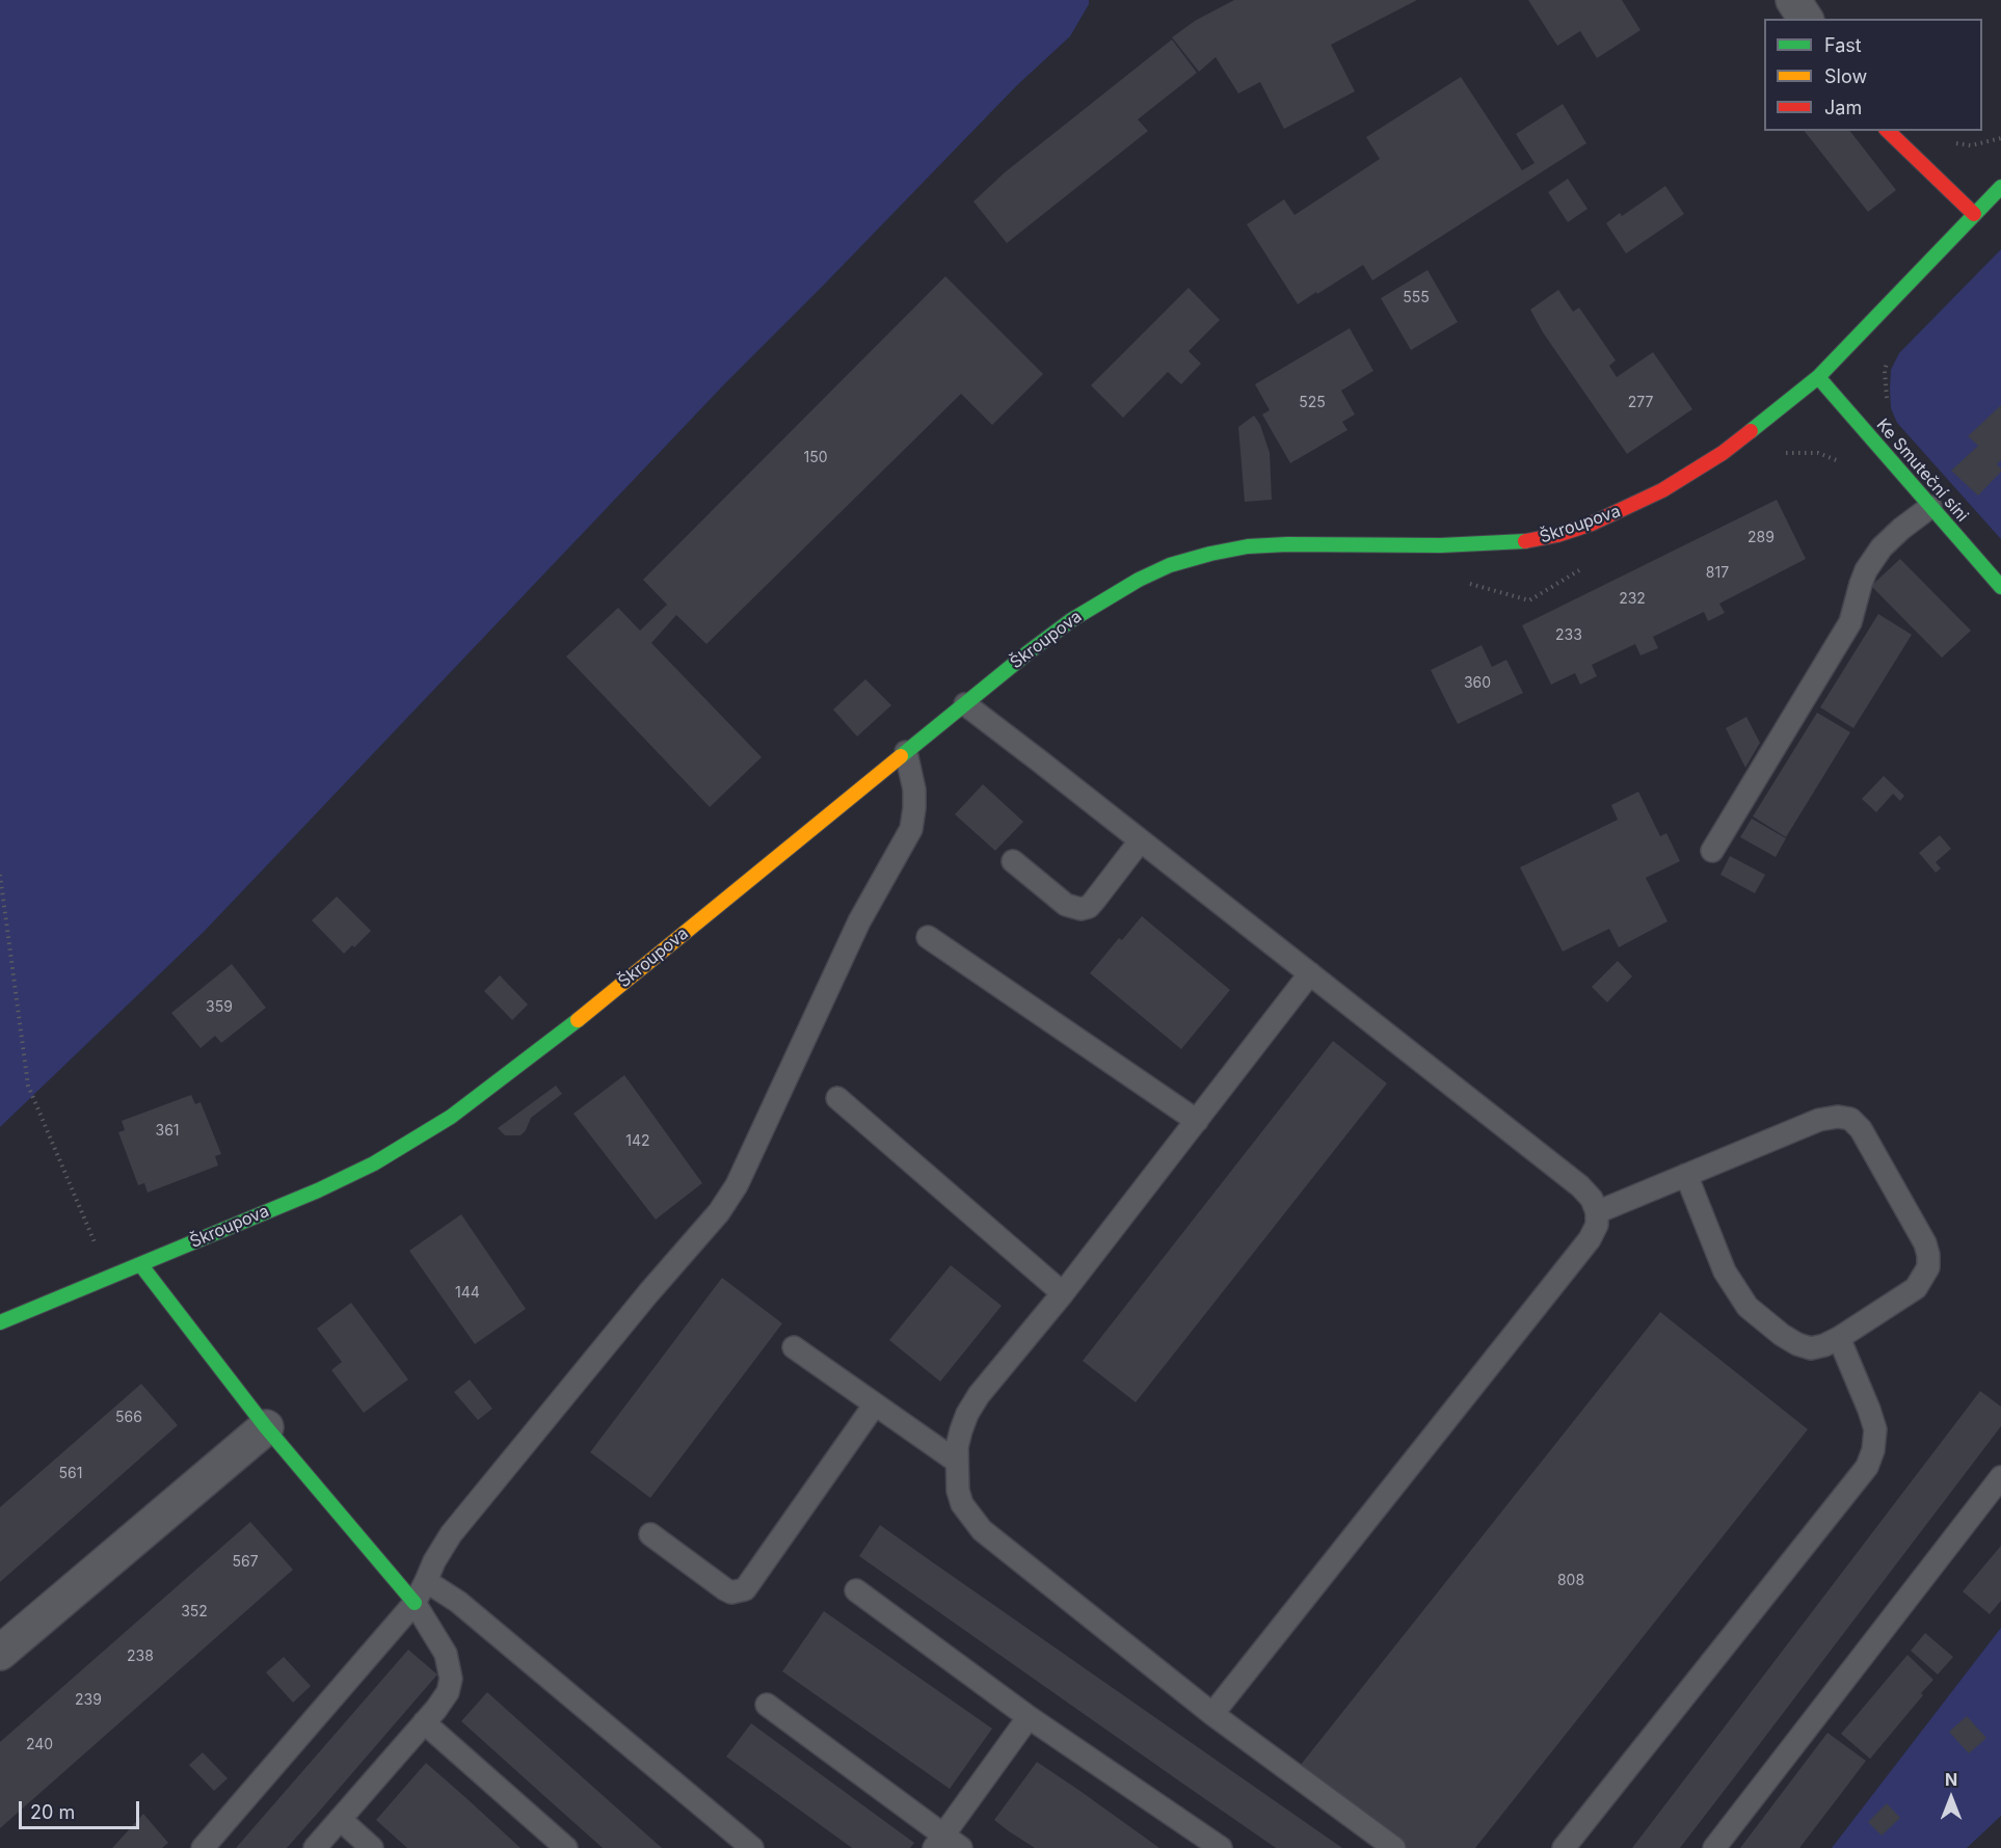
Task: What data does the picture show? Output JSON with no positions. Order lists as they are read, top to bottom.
{
  "streets": {
    "street": ["Ke Smuteční síni", "Škroupova"]
  },
  "crossings": [
    ["Ke Smuteční síni", "Škroupova"]
  ],
  "house_numbers": [
    "555",
    "525",
    "277",
    "150",
    "289",
    "817",
    "232",
    "233",
    "360",
    "359",
    "361",
    "142",
    "144",
    "566",
    "561",
    "567",
    "808",
    "352",
    "238",
    "239",
    "240"
  ],
  "legend": ["Fast", "Slow", "Jam"],
  "scale_bar": "20 m",
  "north": "top"
}
